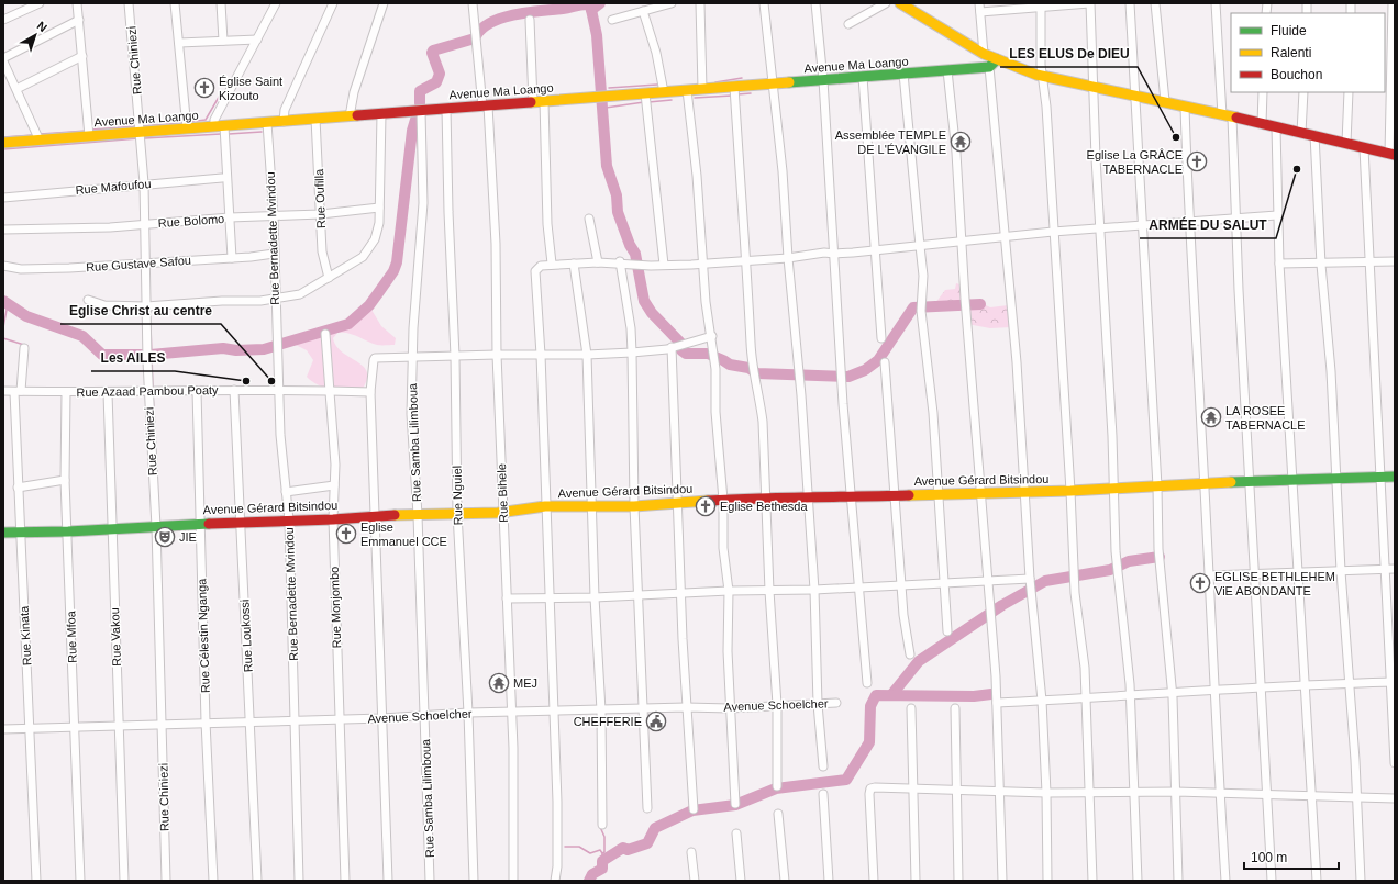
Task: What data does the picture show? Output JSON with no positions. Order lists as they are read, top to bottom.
{
  "streets": {
    "main road": ["Avenue Ma Loango", "Avenue Gérard Bitsindou"],
    "street": [
      "Rue Chiniezi",
      "Rue Mafoufou",
      "Rue Oufilla",
      "Rue Bolomo",
      "Rue Bernadette Mvindou",
      "Rue Gustave Safou",
      "Rue Azaad Pambou Poaty",
      "Rue Samba Lilimboua",
      "Rue Bihele",
      "Rue Nguiel",
      "Rue Monjombo",
      "Rue Kinata",
      "Rue Célestin Nganga",
      "Rue Loukossi",
      "Rue Mfoa",
      "Rue Vakou",
      "Avenue Schoelcher"
    ]
  },
  "crossings": [
    ["Rue Chiniezi", "Avenue Ma Loango"],
    ["Rue Chiniezi", "Rue Mafoufou"],
    ["Rue Chiniezi", "Rue Bolomo"],
    ["Rue Chiniezi", "Rue Gustave Safou"],
    ["Rue Chiniezi", "Rue Azaad Pambou Poaty"],
    ["Rue Chiniezi", "Avenue Gérard Bitsindou"],
    ["Rue Chiniezi", "Avenue Schoelcher"],
    ["Avenue Ma Loango", "Rue Oufilla"],
    ["Avenue Ma Loango", "Rue Bernadette Mvindou"],
    ["Avenue Ma Loango", "Rue Samba Lilimboua"],
    ["Avenue Ma Loango", "Rue Bihele"],
    ["Avenue Ma Loango", "Rue Nguiel"],
    ["Rue Oufilla", "Rue Bolomo"],
    ["Rue Bolomo", "Rue Bernadette Mvindou"],
    ["Rue Bernadette Mvindou", "Rue Gustave Safou"],
    ["Rue Bernadette Mvindou", "Rue Azaad Pambou Poaty"],
    ["Rue Bernadette Mvindou", "Avenue Gérard Bitsindou"],
    ["Rue Bernadette Mvindou", "Avenue Schoelcher"],
    ["Rue Azaad Pambou Poaty", "Rue Monjombo"],
    ["Rue Azaad Pambou Poaty", "Rue Kinata"],
    ["Rue Azaad Pambou Poaty", "Rue Célestin Nganga"],
    ["Rue Azaad Pambou Poaty", "Rue Loukossi"],
    ["Rue Azaad Pambou Poaty", "Rue Mfoa"],
    ["Rue Azaad Pambou Poaty", "Rue Vakou"],
    ["Rue Samba Lilimboua", "Avenue Gérard Bitsindou"],
    ["Rue Samba Lilimboua", "Avenue Schoelcher"],
    ["Avenue Gérard Bitsindou", "Rue Bihele"],
    ["Avenue Gérard Bitsindou", "Rue Nguiel"],
    ["Avenue Gérard Bitsindou", "Rue Monjombo"],
    ["Avenue Gérard Bitsindou", "Rue Kinata"],
    ["Avenue Gérard Bitsindou", "Rue Célestin Nganga"],
    ["Avenue Gérard Bitsindou", "Rue Loukossi"],
    ["Avenue Gérard Bitsindou", "Rue Mfoa"],
    ["Avenue Gérard Bitsindou", "Rue Vakou"],
    ["Rue Bihele", "Avenue Schoelcher"],
    ["Rue Nguiel", "Avenue Schoelcher"],
    ["Rue Monjombo", "Avenue Schoelcher"],
    ["Rue Kinata", "Avenue Schoelcher"],
    ["Rue Célestin Nganga", "Avenue Schoelcher"],
    ["Rue Loukossi", "Avenue Schoelcher"],
    ["Rue Mfoa", "Avenue Schoelcher"],
    ["Rue Vakou", "Avenue Schoelcher"]
  ],
  "places": {
    "church": [
      "Église Saint Kizouto",
      "Eglise La GRÂCE TABERNACLE",
      "Eglise Bethesda",
      "Eglise Emmanuel CCE",
      "EGLISE BETHLEHEM ViE ABONDANTE"
    ],
    "other": [
      "LES ELUS De DIEU",
      "ARMÉE DU SALUT",
      "Les AILES",
      "Eglise Christ au centre"
    ],
    "temple": ["Assemblée TEMPLE DE L'ÉVANGILE", "LA ROSEE TABERNACLE", "MEJ"],
    "theatre": ["JIE"],
    "public building": ["CHEFFERIE"]
  },
  "legend": ["Fluide", "Ralenti", "Bouchon"],
  "scale_bar": "100 m",
  "north": "top right"
}
